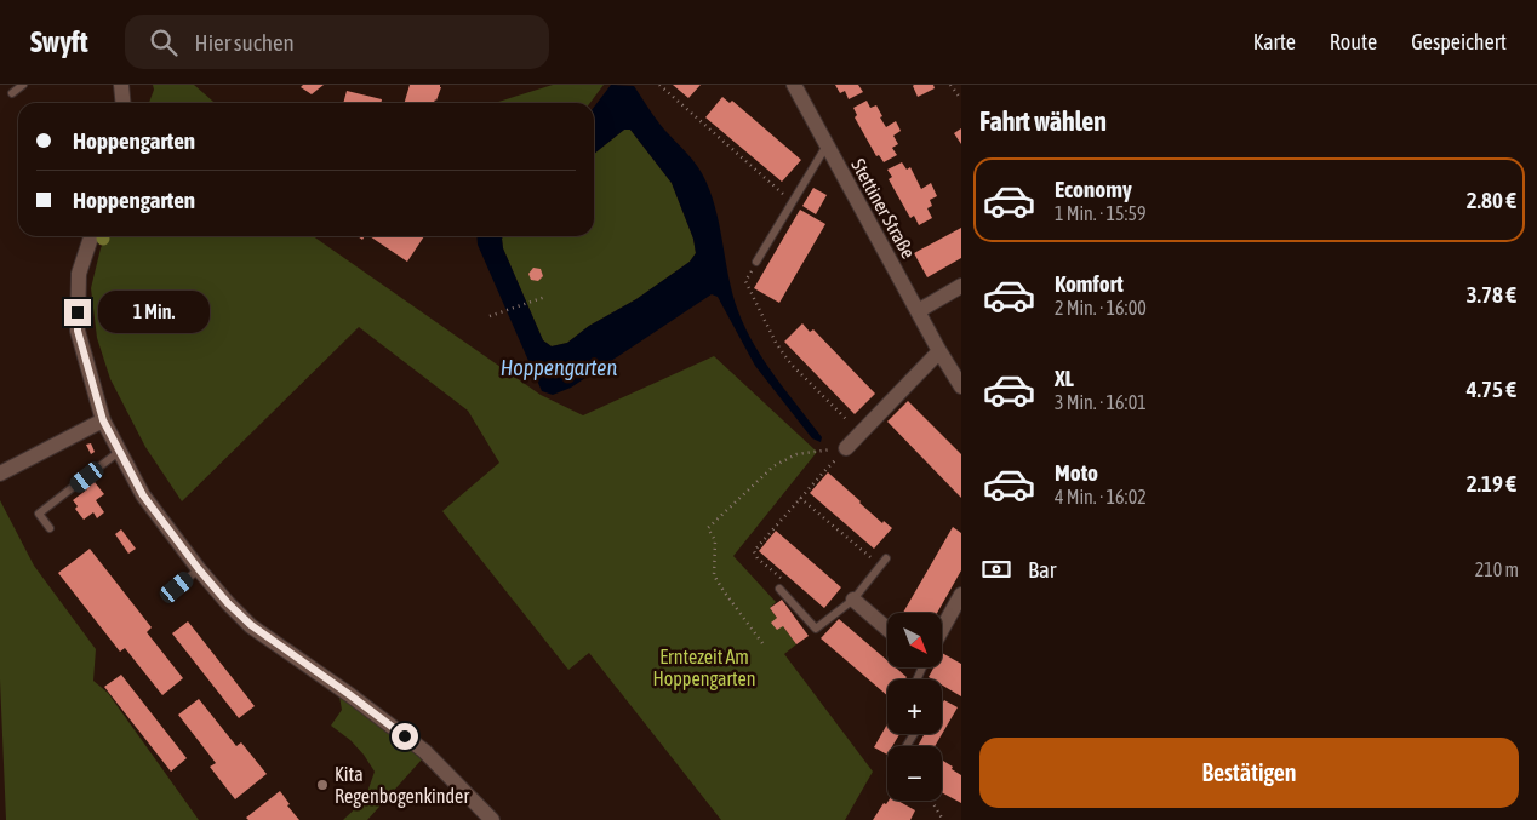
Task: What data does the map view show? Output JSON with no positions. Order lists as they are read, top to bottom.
{
  "streets": {
    "street": ["Stettiner Straße"]
  },
  "water": ["Hoppengarten"],
  "parks": ["Erntezeit Am Hoppengarten"],
  "places": ["Kita Regenbogenkinder"],
  "north": "bottom right",
  "page": {
    "header": "Swyft",
    "search": "Hier suchen",
    "nav": ["Karte", "Route", "Gespeichert"],
    "heading": "Fahrt wählen",
    "banner": ["Hoppengarten", "Hoppengarten"],
    "list": [
      {
        "name": "Economy",
        "note": "1 Min. · 15:59",
        "value": "2.80 €"
      },
      {
        "name": "Komfort",
        "note": "2 Min. · 16:00",
        "value": "3.78 €"
      },
      {
        "name": "XL",
        "note": "3 Min. · 16:01",
        "value": "4.75 €"
      },
      {
        "name": "Moto",
        "note": "4 Min. · 16:02",
        "value": "2.19 €"
      }
    ],
    "bubble": "1 Min.",
    "pay": ["Bar", "210 m"],
    "map_buttons": ["+", "−"],
    "buttons": "Bestätigen"
  }
}
